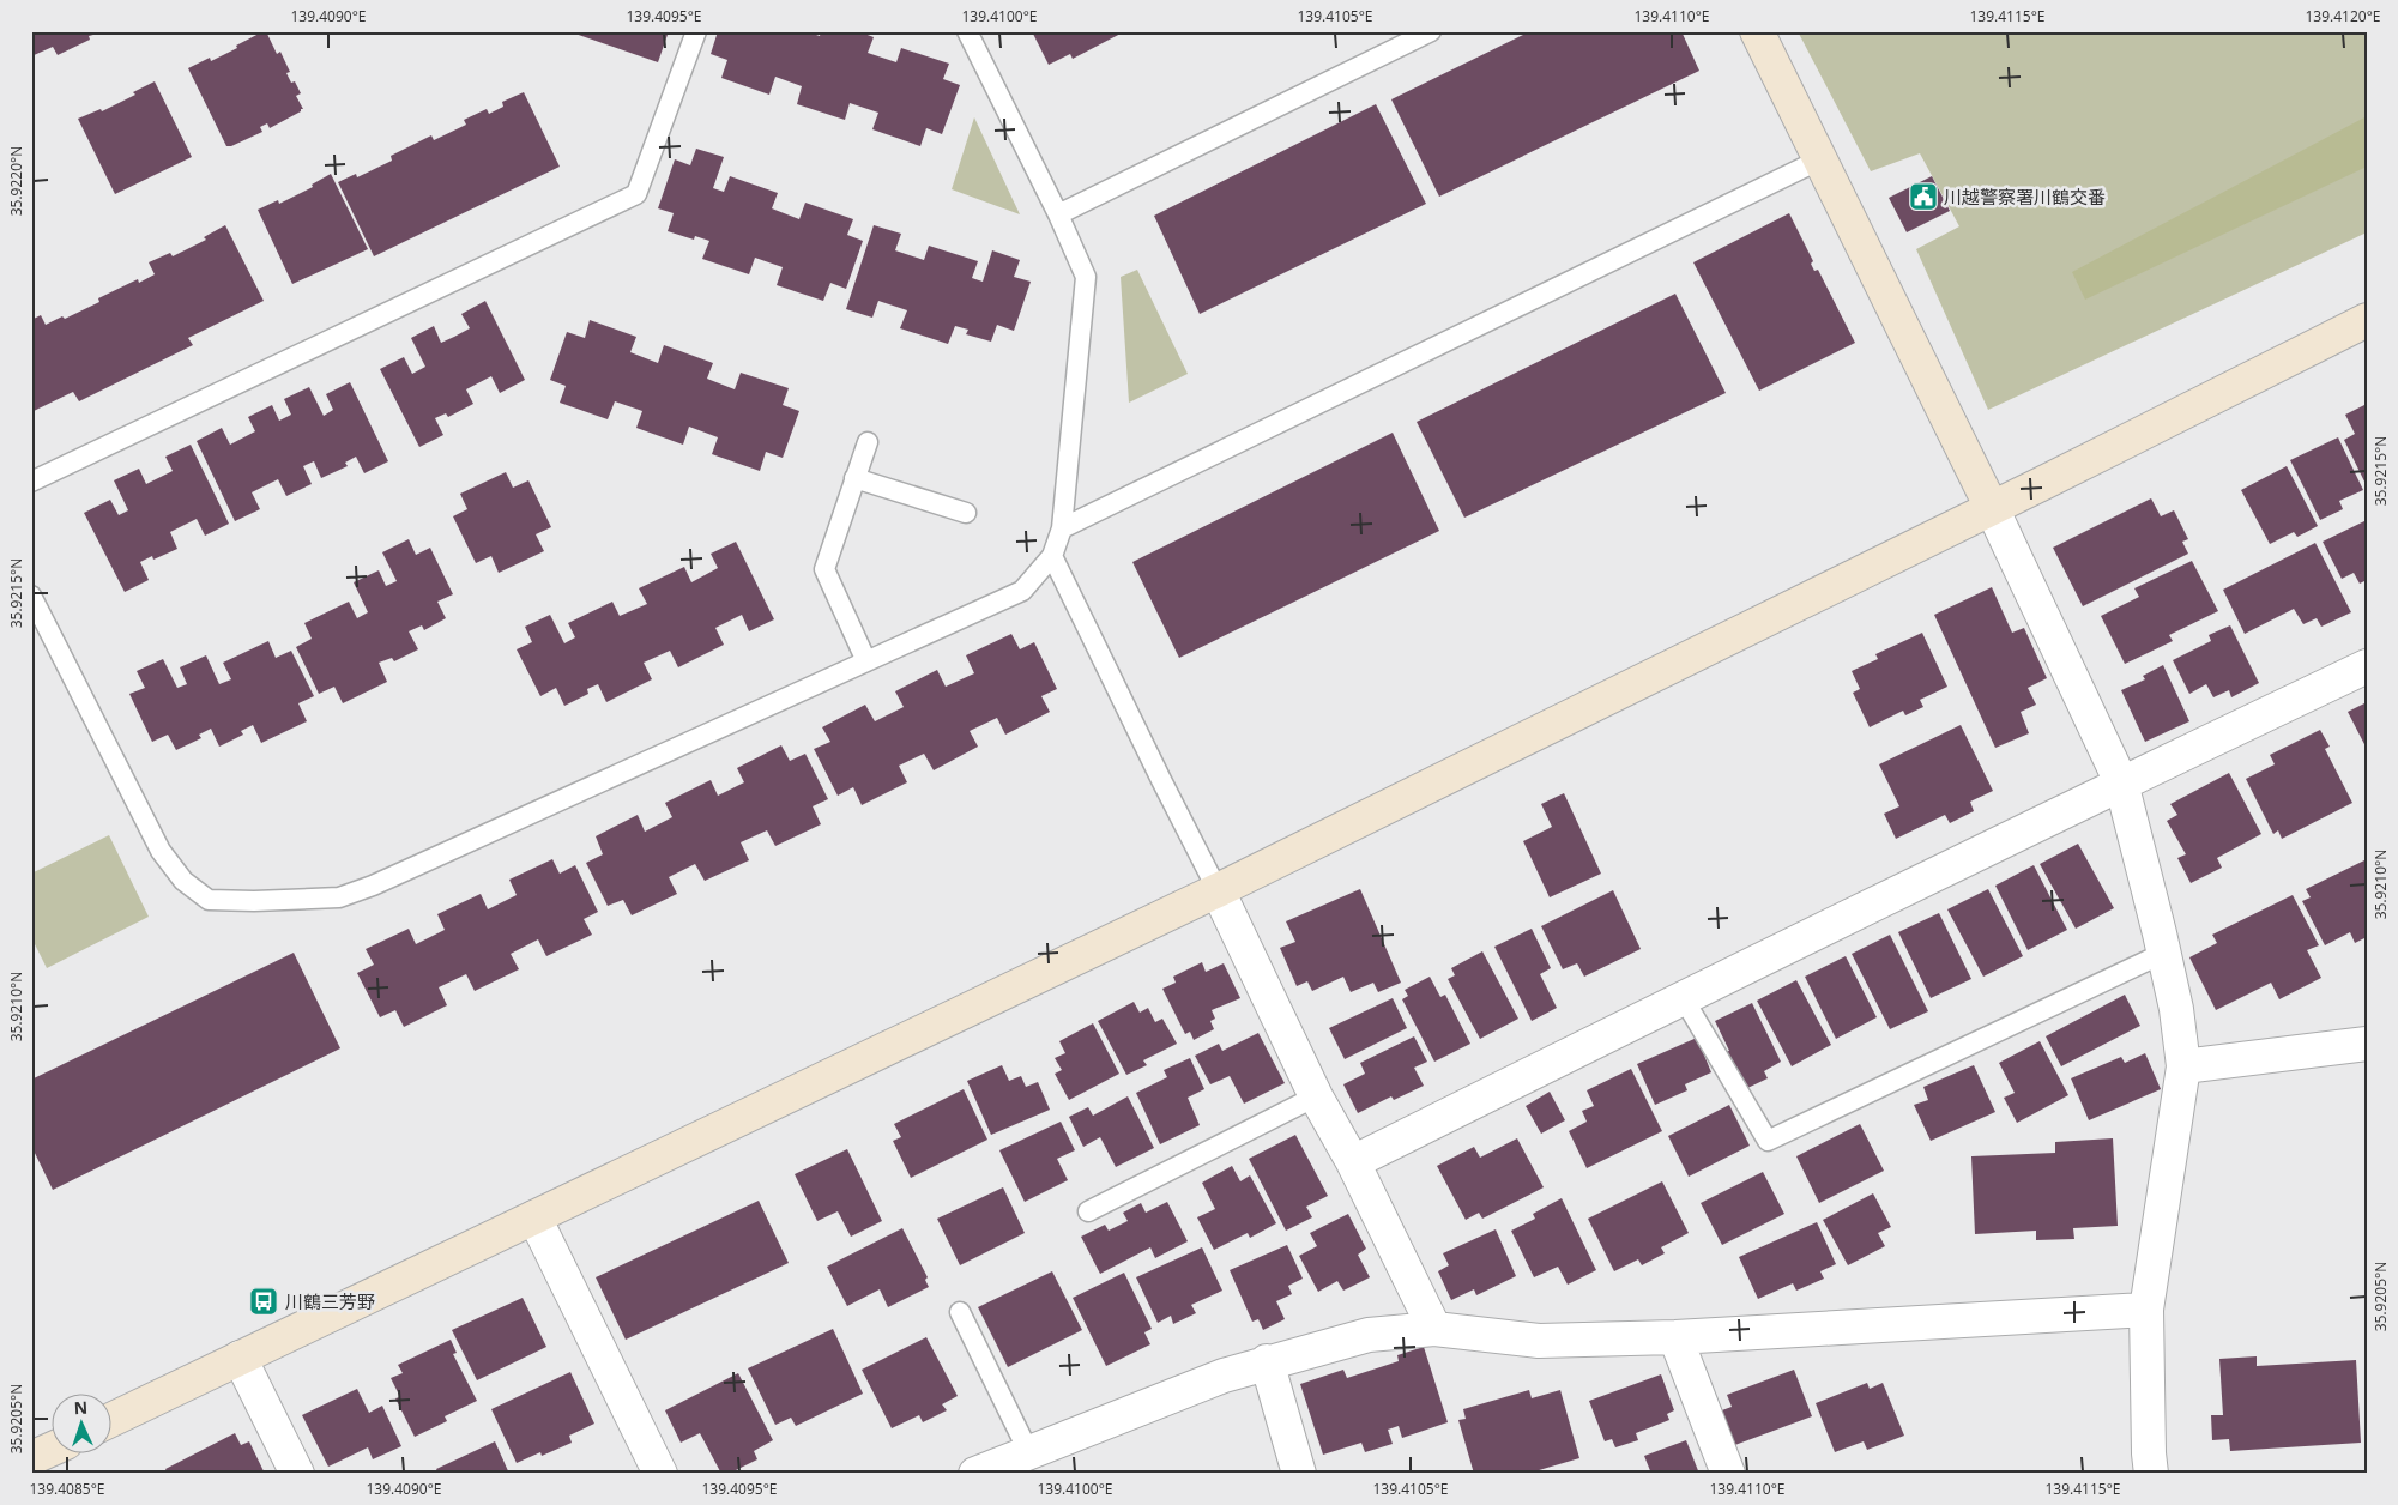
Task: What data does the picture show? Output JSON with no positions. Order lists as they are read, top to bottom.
{
  "places": {
    "public building": ["川越警察署川鶴交番"],
    "bus stop": ["川鶴三芳野"]
  },
  "north": "top",
  "coordinates": [
    "139.4090°E",
    "139.4095°E",
    "139.4100°E",
    "139.4105°E",
    "139.4110°E",
    "139.4115°E",
    "139.4120°E",
    "35.9220°N",
    "35.9215°N",
    "35.9210°N",
    "35.9205°N",
    "139.4085°E"
  ]
}
